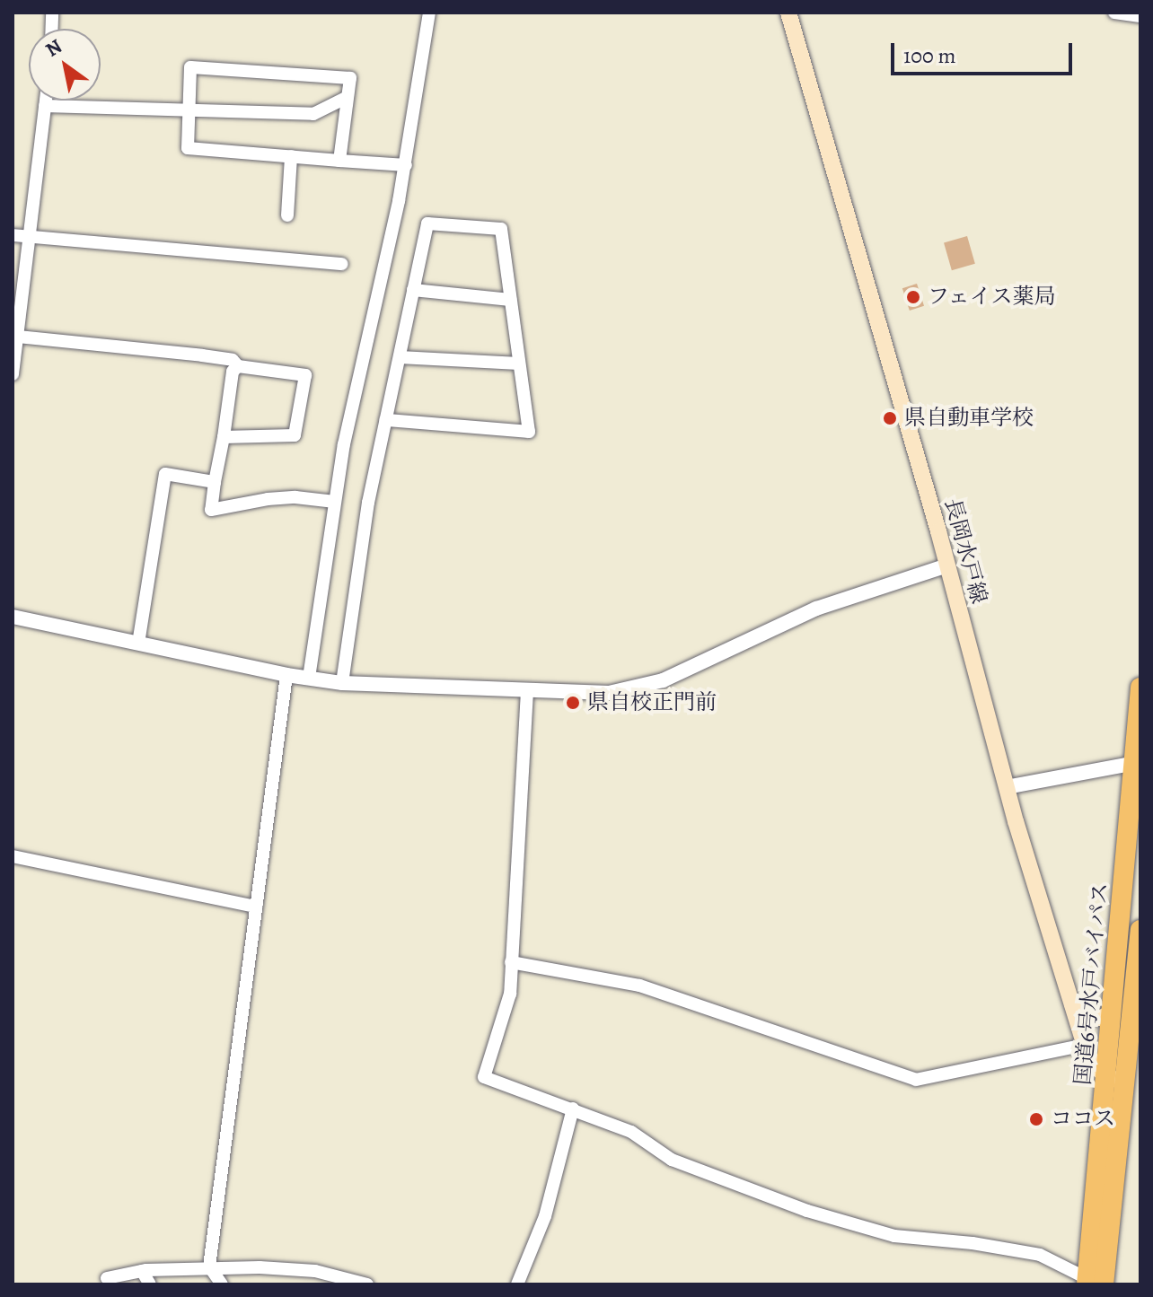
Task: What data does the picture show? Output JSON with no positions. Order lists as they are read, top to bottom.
{
  "streets": {
    "highway": ["国道6号水戸バイパス"],
    "main road": ["長岡水戸線"]
  },
  "crossings": [
    ["長岡水戸線", "国道6号水戸バイパス"]
  ],
  "places": [
    "フェイス薬局",
    "県自動車学校",
    "県自校正門前",
    "ココス"
  ],
  "scale_bar": "100 m",
  "north": "top left"
}
